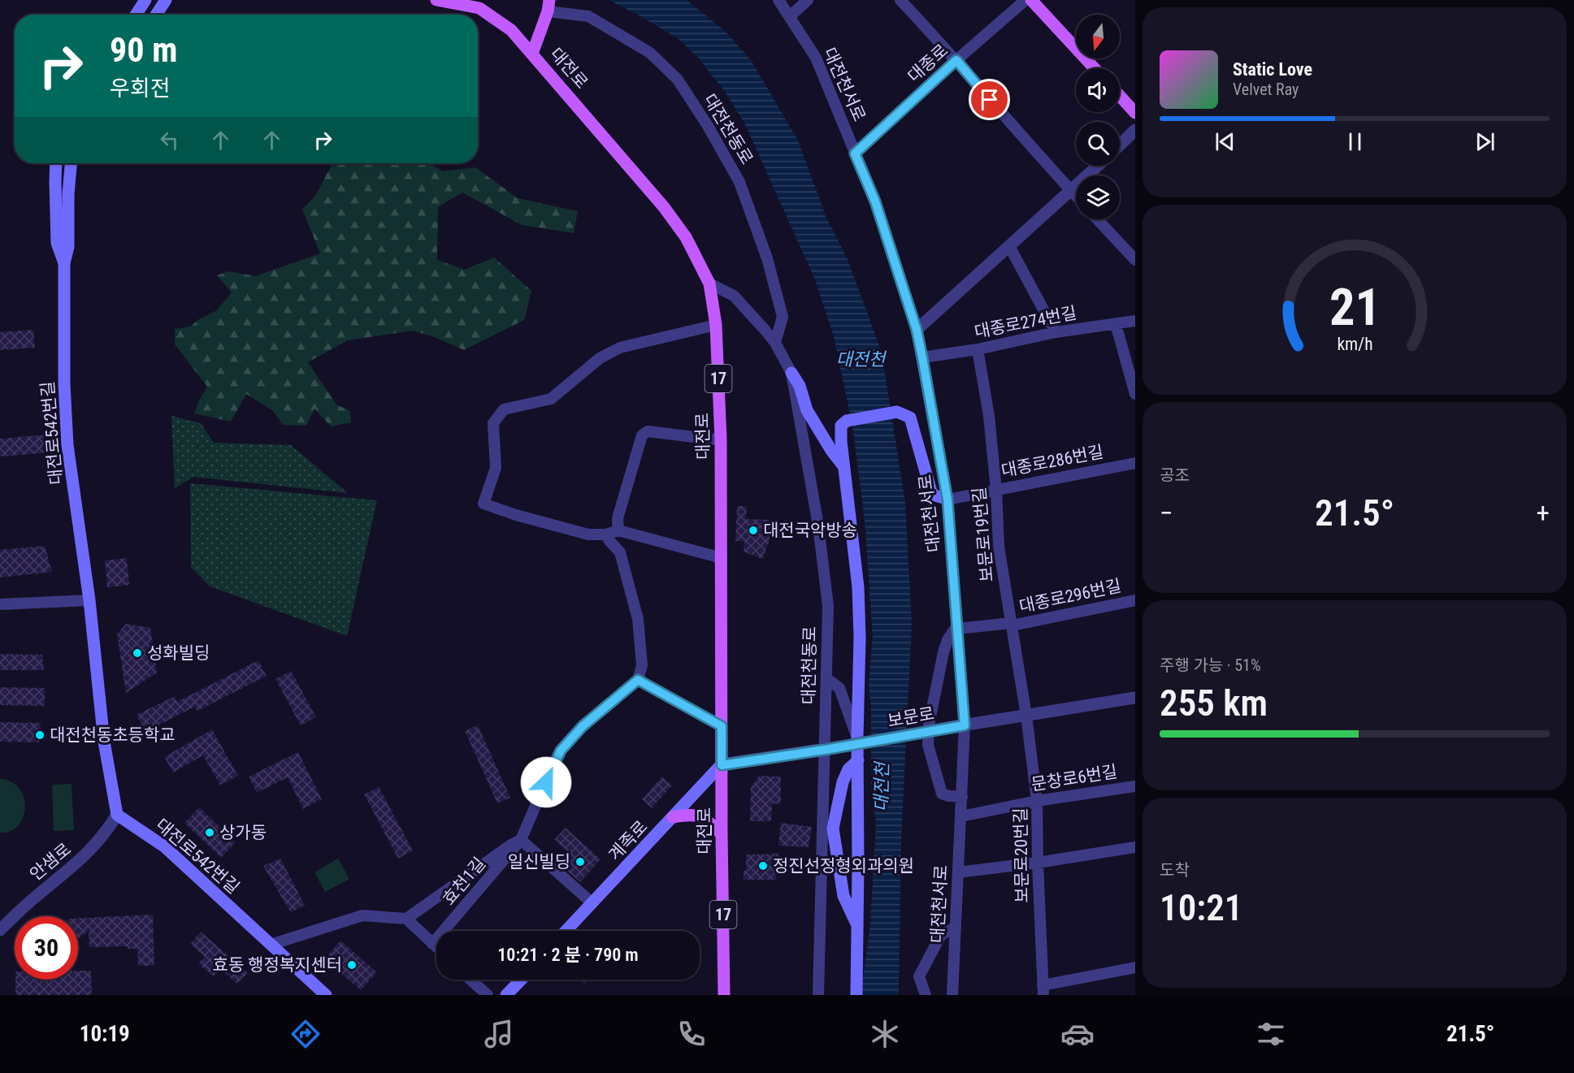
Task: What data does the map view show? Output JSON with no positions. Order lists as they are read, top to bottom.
{
  "streets": {
    "main road": [
      "대전로",
      "17",
      "대전로542번길",
      "계족로"
    ],
    "street": [
      "대종로",
      "대전천서로",
      "대전천동로",
      "대종로274번길",
      "대종로286번길",
      "보문로19번길",
      "대종로296번길",
      "보문로",
      "문창로6번길",
      "보문로20번길",
      "안샘로",
      "효천1길"
    ]
  },
  "crossings": [
    ["대종로", "대전천서로"],
    ["대전로", "대전천동로"],
    ["대전로", "보문로"],
    ["대전로", "계족로"],
    ["대전천서로", "대종로274번길"],
    ["대전천서로", "대종로286번길"],
    ["대전천서로", "대종로296번길"],
    ["대전천서로", "보문로"],
    ["대전천서로", "문창로6번길"],
    ["대전천동로", "보문로"],
    ["대종로274번길", "보문로19번길"],
    ["대전로542번길", "안샘로"],
    ["대종로286번길", "보문로19번길"],
    ["보문로19번길", "대종로296번길"],
    ["보문로19번길", "보문로"],
    ["보문로19번길", "보문로20번길"],
    ["보문로", "계족로"],
    ["보문로", "보문로20번길"],
    ["문창로6번길", "보문로20번길"]
  ],
  "water": ["대전천"],
  "places": [
    "대전국악방송",
    "성화빌딩",
    "대전천동초등학교",
    "상가동",
    "일신빌딩",
    "정진선정형외과의원",
    "효동 행정복지센터"
  ],
  "north": "bottom",
  "page": {
    "turn": ["90 m", "우회전"],
    "song": ["Static Love", "Velvet Ray"],
    "tile": [
      "공조",
      ["주행 가능 · 51%", "255 km"],
      ["도착", "10:21"]
    ],
    "heat": ["−", "21.5°", "+"],
    "limit": "30",
    "trip": "10:21 · 2 분 · 790 m",
    "tabs": ["10:19", "21.5°"],
    "gauge": ["21", "km/h"]
  }
}
